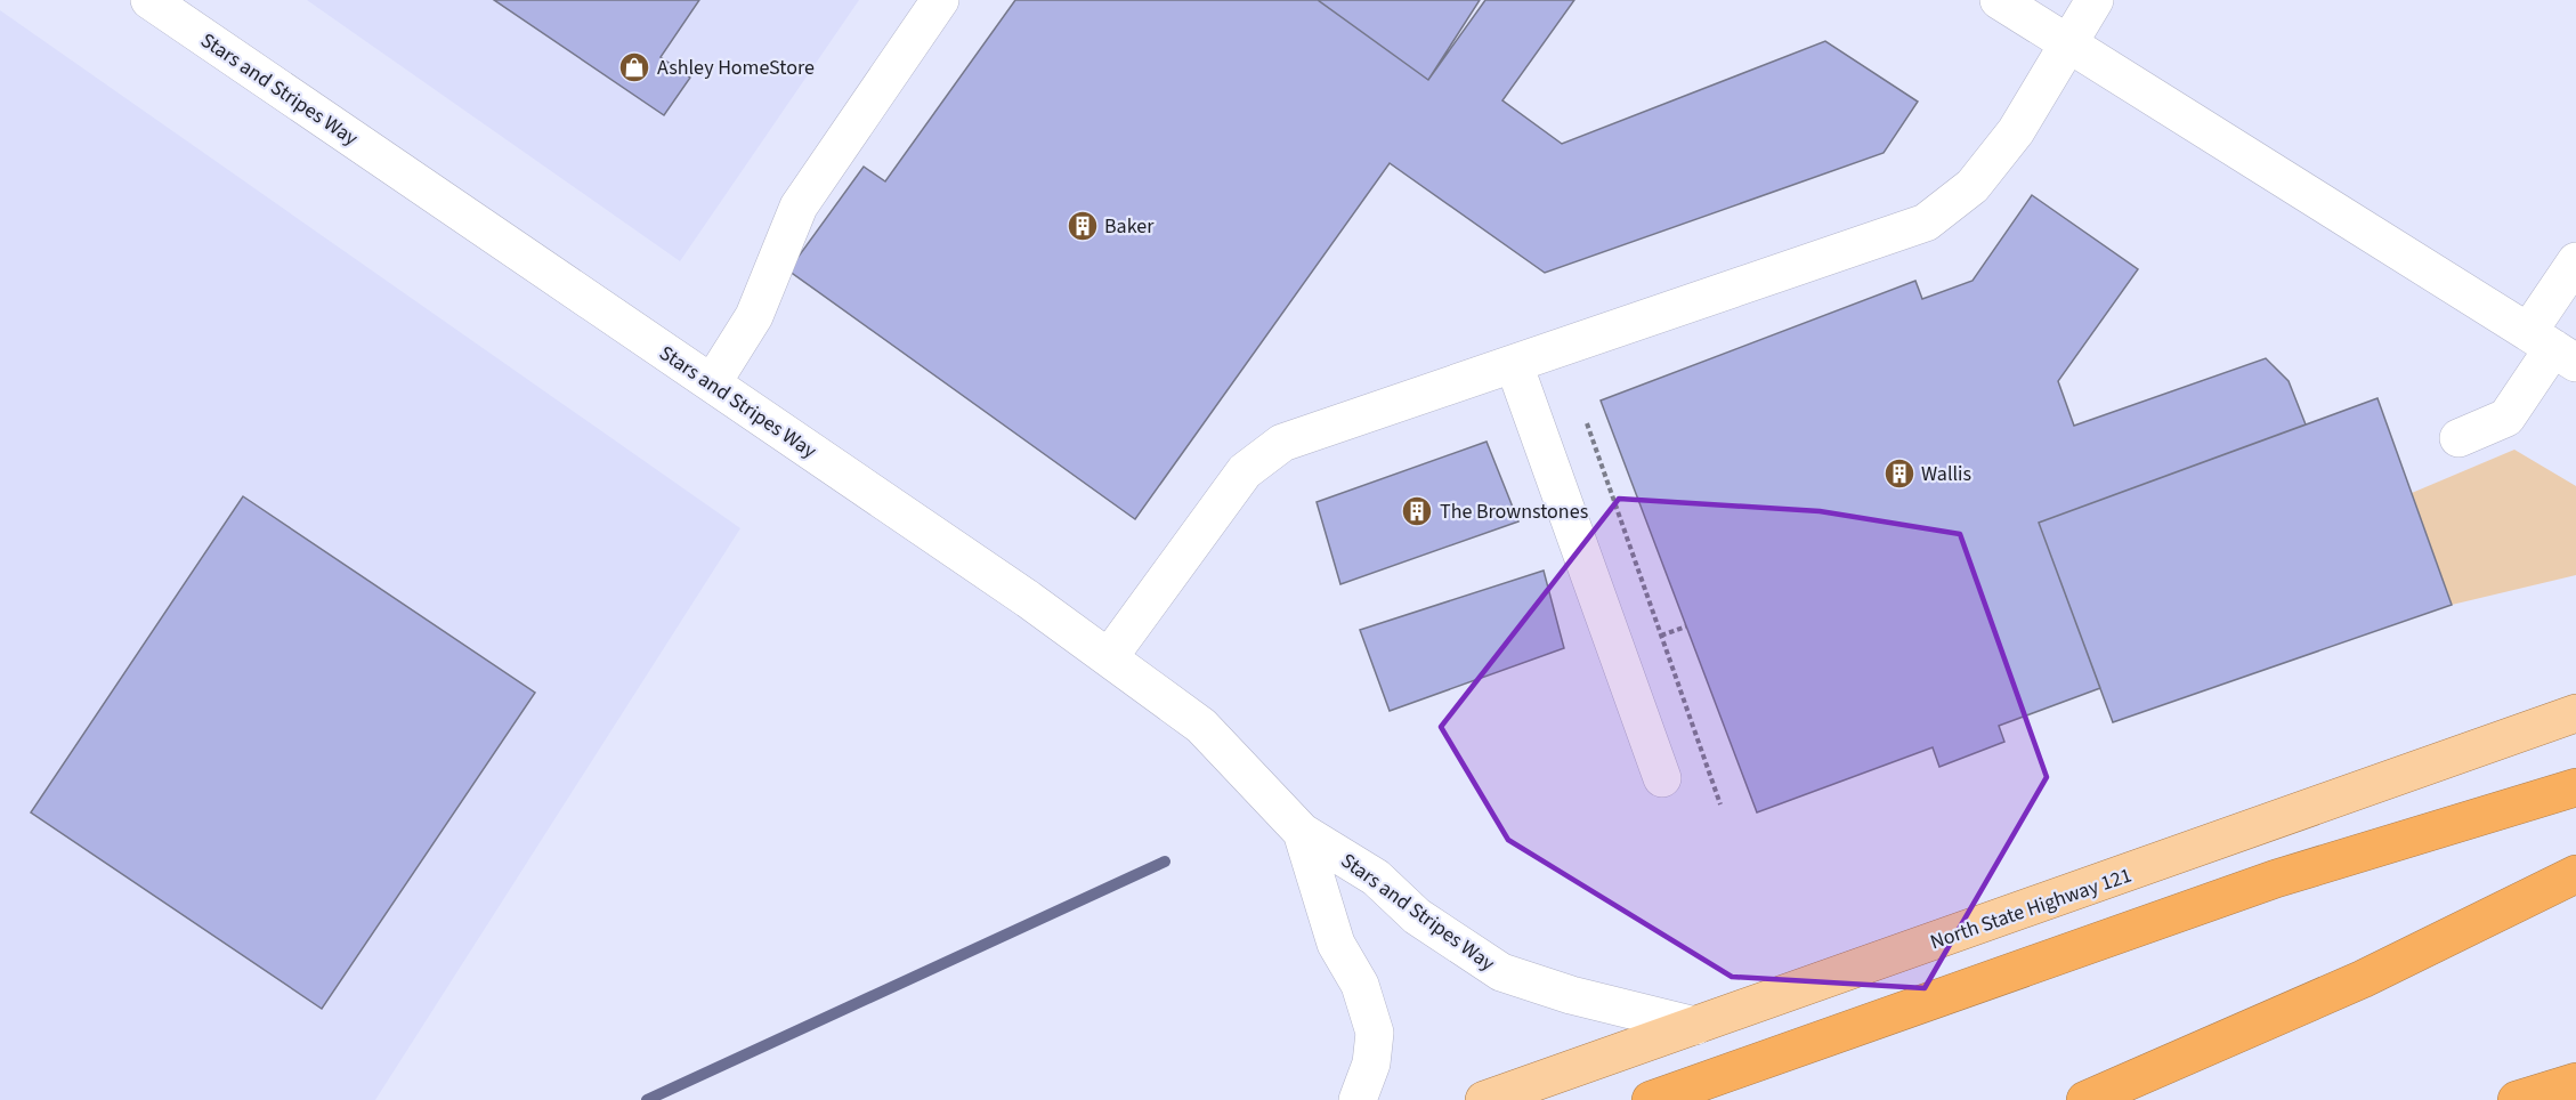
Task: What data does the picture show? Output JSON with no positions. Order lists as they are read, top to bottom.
{
  "streets": {
    "main road": ["North State Highway 121"],
    "street": ["Stars and Stripes Way"]
  },
  "crossings": [
    ["Stars and Stripes Way", "North State Highway 121"]
  ],
  "places": {
    "shop": ["Ashley HomeStore"],
    "building": ["Baker", "Wallis", "The Brownstones"]
  }
}
